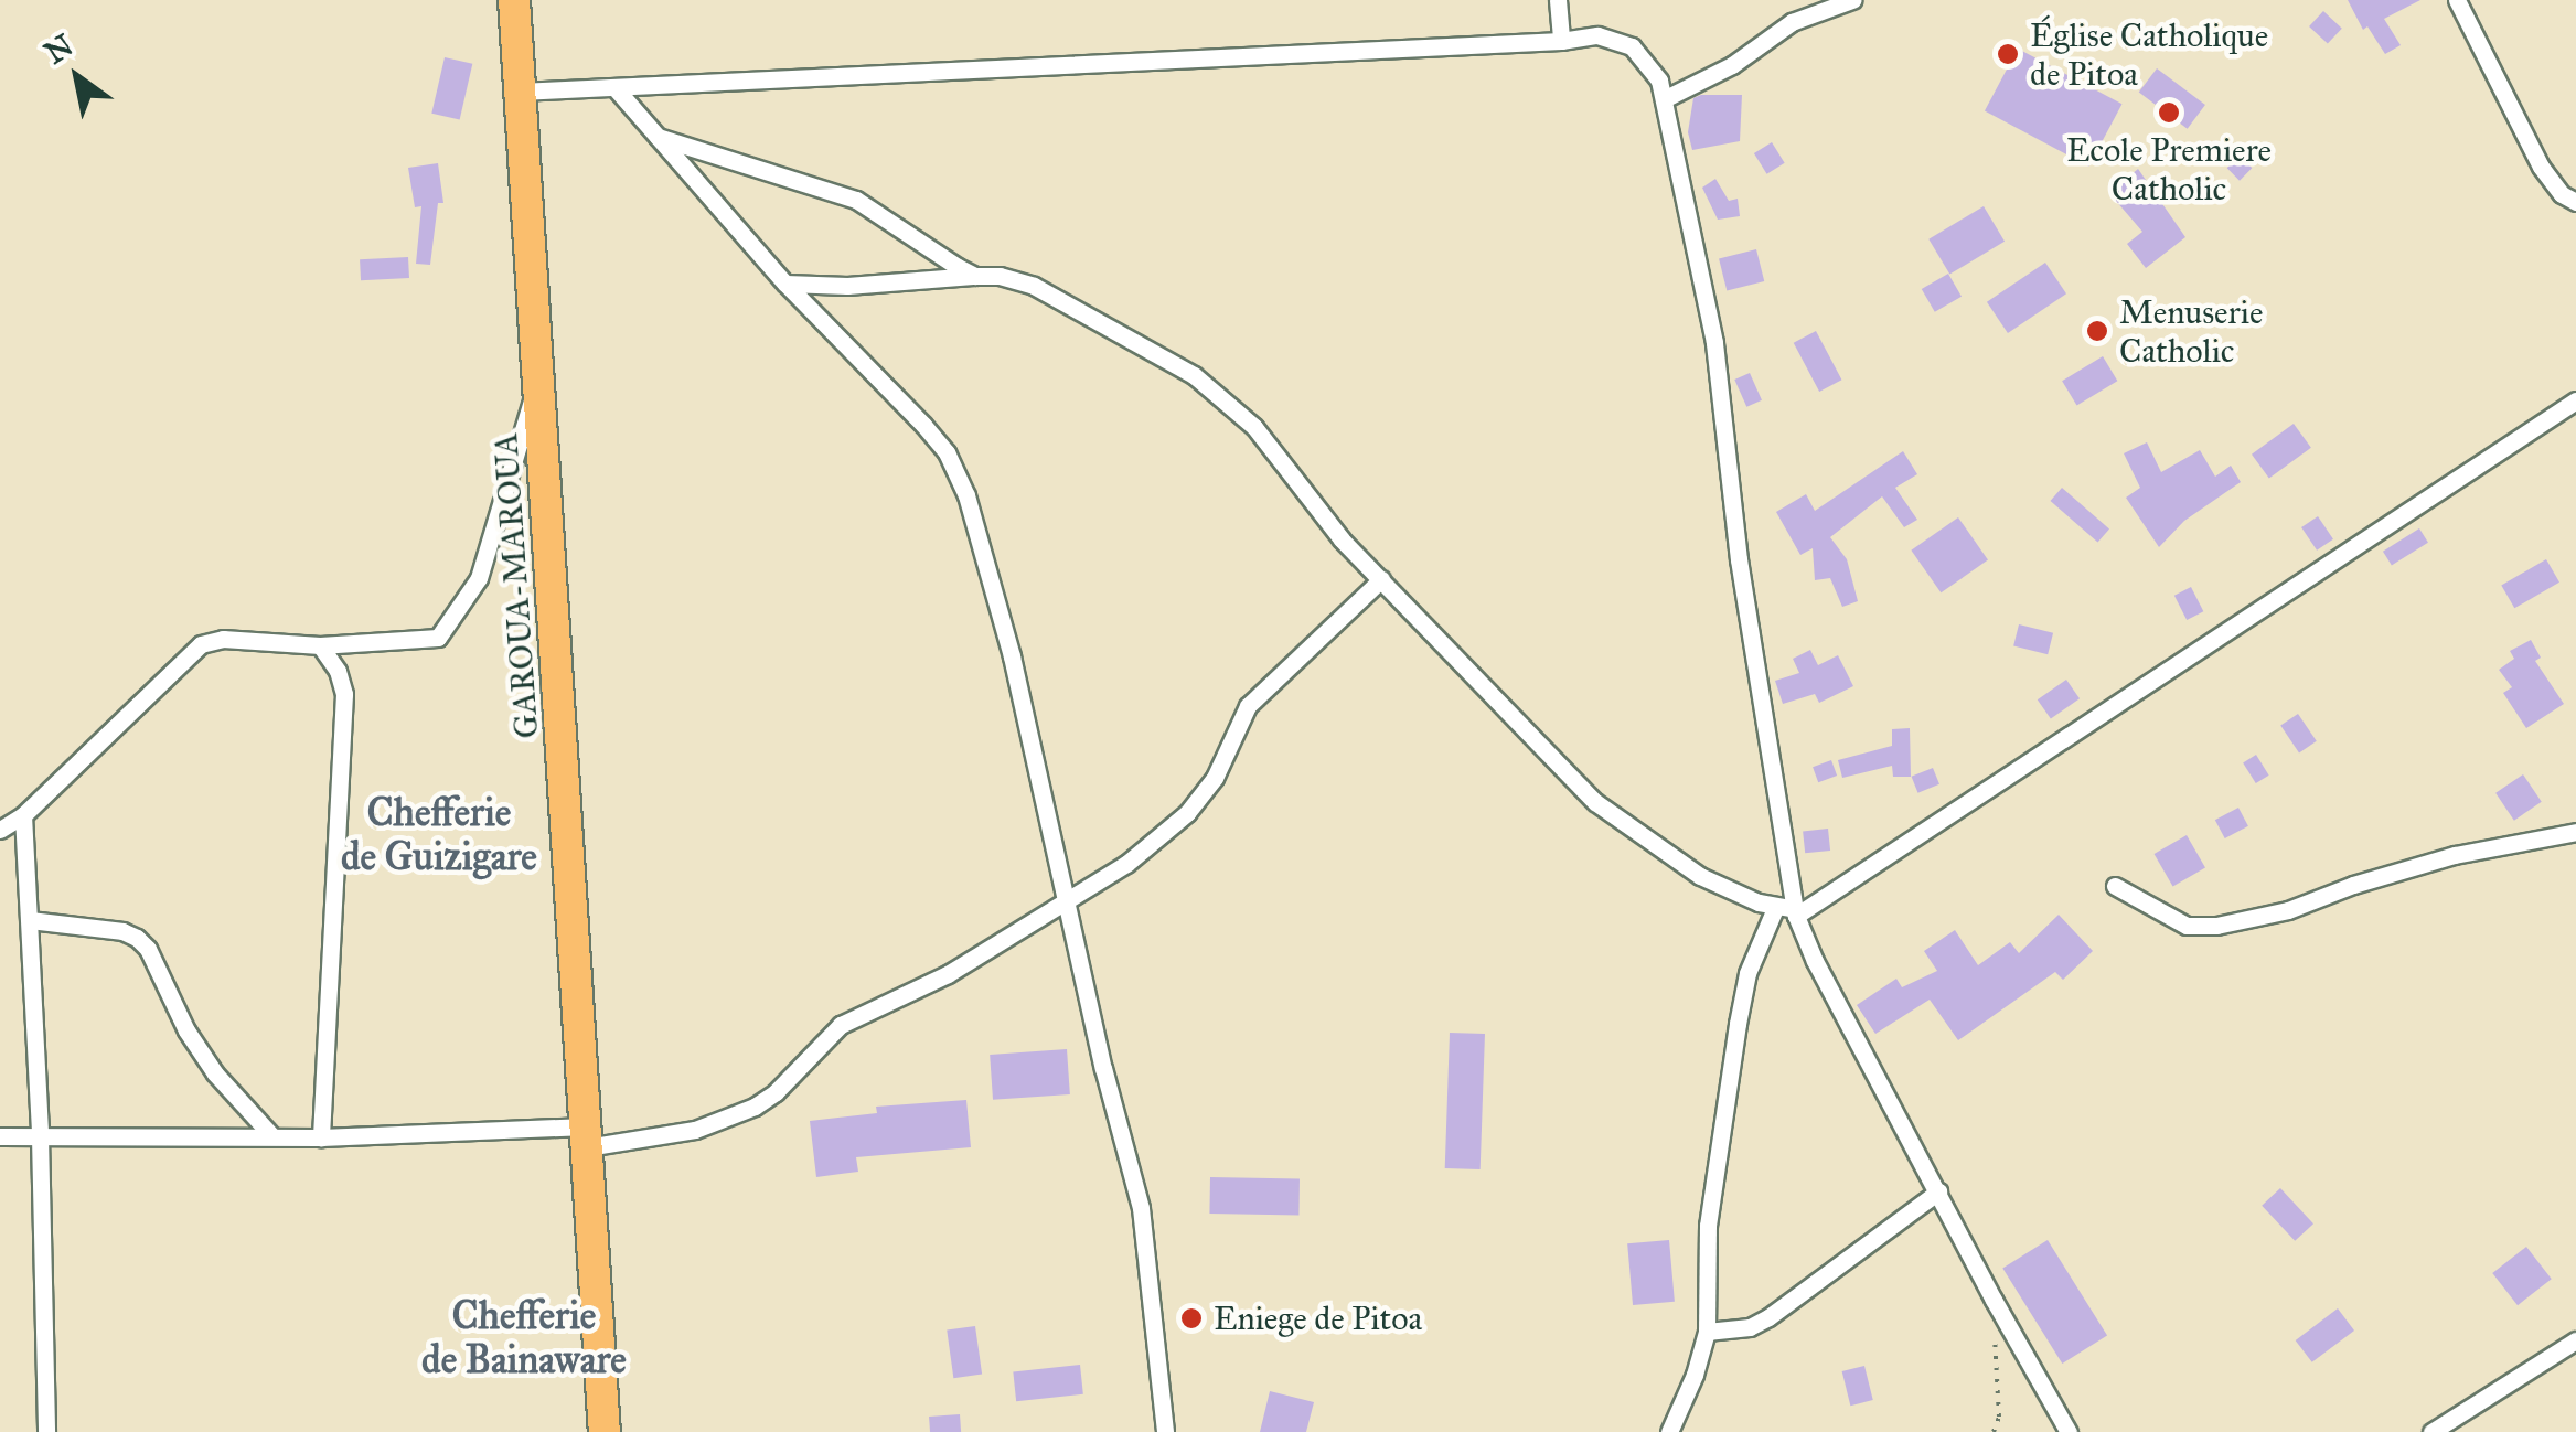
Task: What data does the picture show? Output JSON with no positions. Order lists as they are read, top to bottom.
{
  "streets": {
    "highway": ["GAROUA-MAROUA"]
  },
  "districts": ["Chefferie de Guizigare", "Chefferie de Bainaware"],
  "places": [
    "Église Catholique de Pitoa",
    "Ecole Premiere Catholic",
    "Menuserie Catholic",
    "Eniege de Pitoa"
  ],
  "north": "top left"
}
